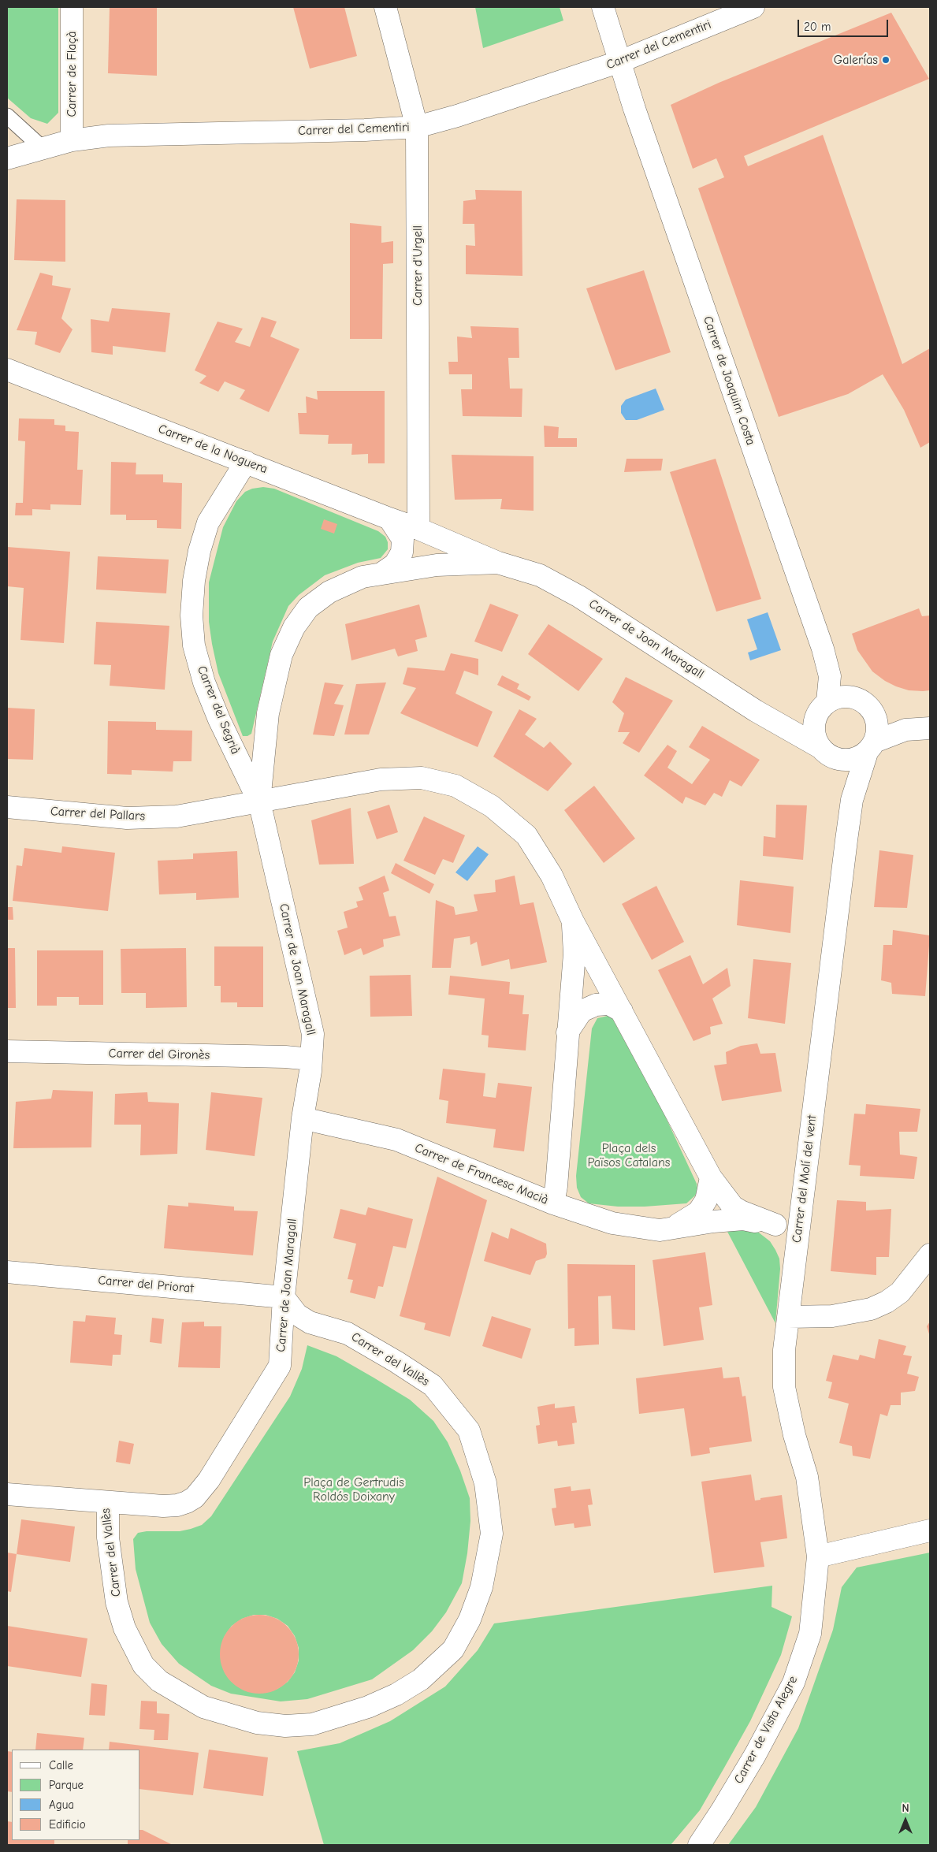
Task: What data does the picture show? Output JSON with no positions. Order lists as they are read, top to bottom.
{
  "streets": {
    "street": [
      "Carrer del Cementiri",
      "Carrer de Flaçà",
      "Carrer d'Urgell",
      "Carrer de Joaquim Costa",
      "Carrer de la Noguera",
      "Carrer de Joan Maragall",
      "Carrer del Segrià",
      "Carrer del Pallars",
      "Carrer del Gironès",
      "Carrer de Francesc Macià",
      "Carrer del Molí del vent",
      "Carrer del Priorat",
      "Carrer del Vallès",
      "Carrer de Vista Alegre"
    ]
  },
  "crossings": [
    ["Carrer del Cementiri", "Carrer de Flaçà"],
    ["Carrer del Cementiri", "Carrer d'Urgell"],
    ["Carrer del Cementiri", "Carrer de Joaquim Costa"],
    ["Carrer d'Urgell", "Carrer de la Noguera"],
    ["Carrer d'Urgell", "Carrer de Joan Maragall"],
    ["Carrer de Joaquim Costa", "Carrer de Joan Maragall"],
    ["Carrer de Joaquim Costa", "Carrer del Molí del vent"],
    ["Carrer de la Noguera", "Carrer de Joan Maragall"],
    ["Carrer de la Noguera", "Carrer del Segrià"],
    ["Carrer de Joan Maragall", "Carrer del Segrià"],
    ["Carrer de Joan Maragall", "Carrer del Pallars"],
    ["Carrer de Joan Maragall", "Carrer del Gironès"],
    ["Carrer de Joan Maragall", "Carrer de Francesc Macià"],
    ["Carrer de Joan Maragall", "Carrer del Molí del vent"],
    ["Carrer de Joan Maragall", "Carrer del Priorat"],
    ["Carrer de Joan Maragall", "Carrer del Vallès"],
    ["Carrer del Segrià", "Carrer del Pallars"],
    ["Carrer de Francesc Macià", "Carrer del Molí del vent"],
    ["Carrer del Molí del vent", "Carrer de Vista Alegre"],
    ["Carrer del Priorat", "Carrer del Vallès"]
  ],
  "parks": ["Plaça dels Països Catalans", "Plaça de Gertrudis Roldós Doixany"],
  "places": ["Galerías"],
  "legend": [
    "Calle",
    "Parque",
    "Agua",
    "Edificio"
  ],
  "scale_bar": "20 m",
  "north": "top"
}
